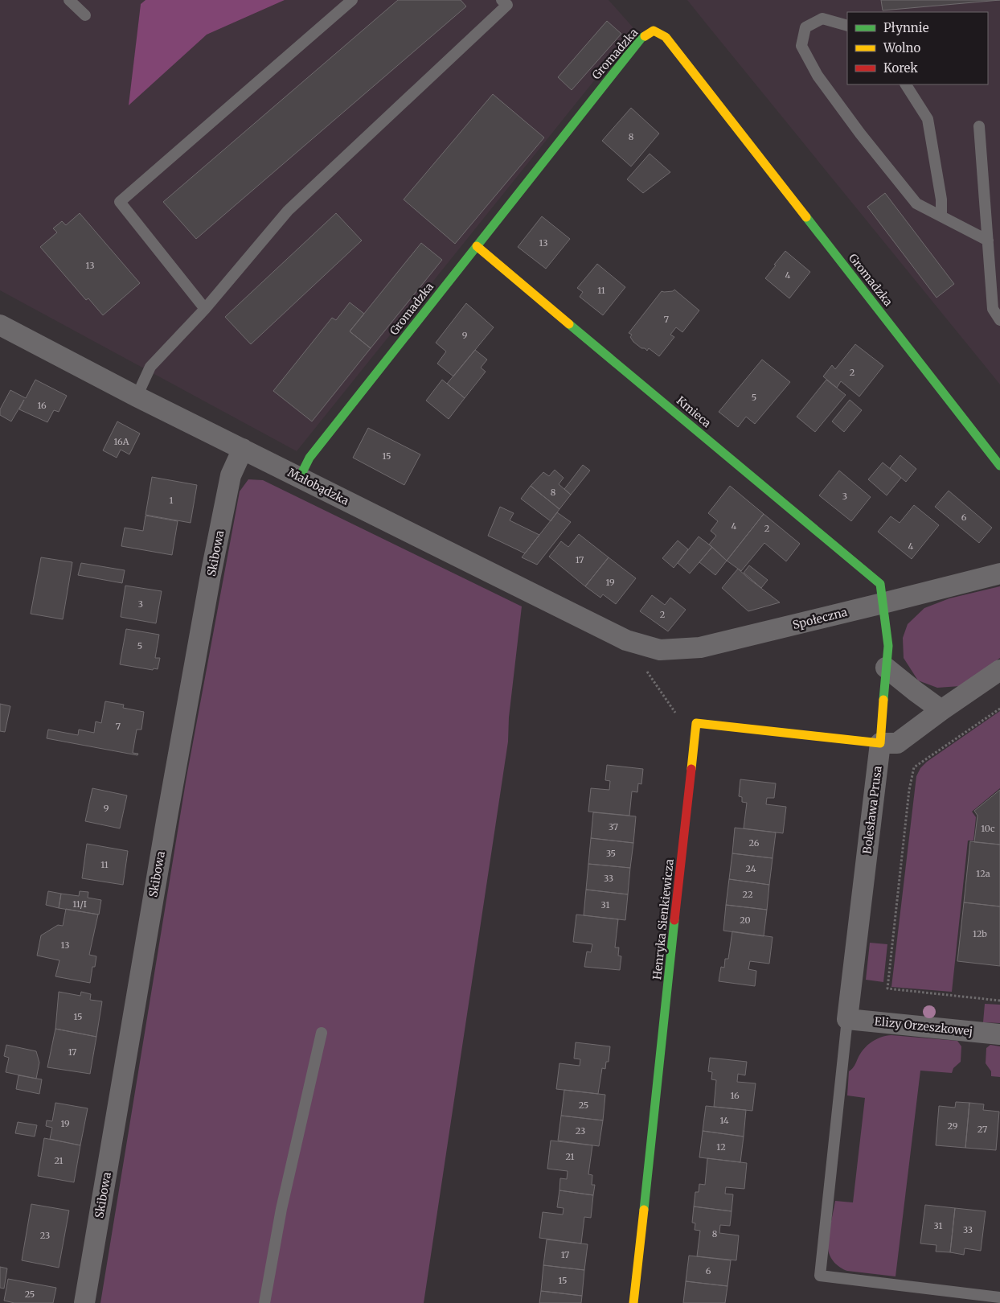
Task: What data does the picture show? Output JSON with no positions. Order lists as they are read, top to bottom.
{
  "streets": {
    "street": [
      "Gromadzka",
      "Kmieca",
      "Małobądzka",
      "Skibowa",
      "Społeczna",
      "Bolesława Prusa",
      "Henryka Sienkiewicza",
      "Elizy Orzeszkowej"
    ]
  },
  "crossings": [
    ["Gromadzka", "Kmieca"],
    ["Gromadzka", "Małobądzka"],
    ["Kmieca", "Społeczna"],
    ["Kmieca", "Bolesława Prusa"],
    ["Małobądzka", "Skibowa"],
    ["Małobądzka", "Społeczna"],
    ["Bolesława Prusa", "Elizy Orzeszkowej"]
  ],
  "house_numbers": [
    "8",
    "13",
    "13",
    "4",
    "11",
    "7",
    "9",
    "2",
    "5",
    "16",
    "16A",
    "15",
    "8",
    "3",
    "1",
    "6",
    "4",
    "2",
    "4",
    "17",
    "19",
    "3",
    "2",
    "5",
    "7",
    "9",
    "37",
    "10c",
    "26",
    "35",
    "11",
    "24",
    "12a",
    "33",
    "22",
    "11/I",
    "31",
    "20",
    "12b",
    "13",
    "15",
    "17",
    "16",
    "25",
    "14",
    "19",
    "29",
    "27",
    "23",
    "12",
    "21",
    "21",
    "31",
    "33",
    "8",
    "23",
    "17",
    "6",
    "15",
    "25"
  ],
  "legend": ["Płynnie", "Wolno", "Korek"]
}
